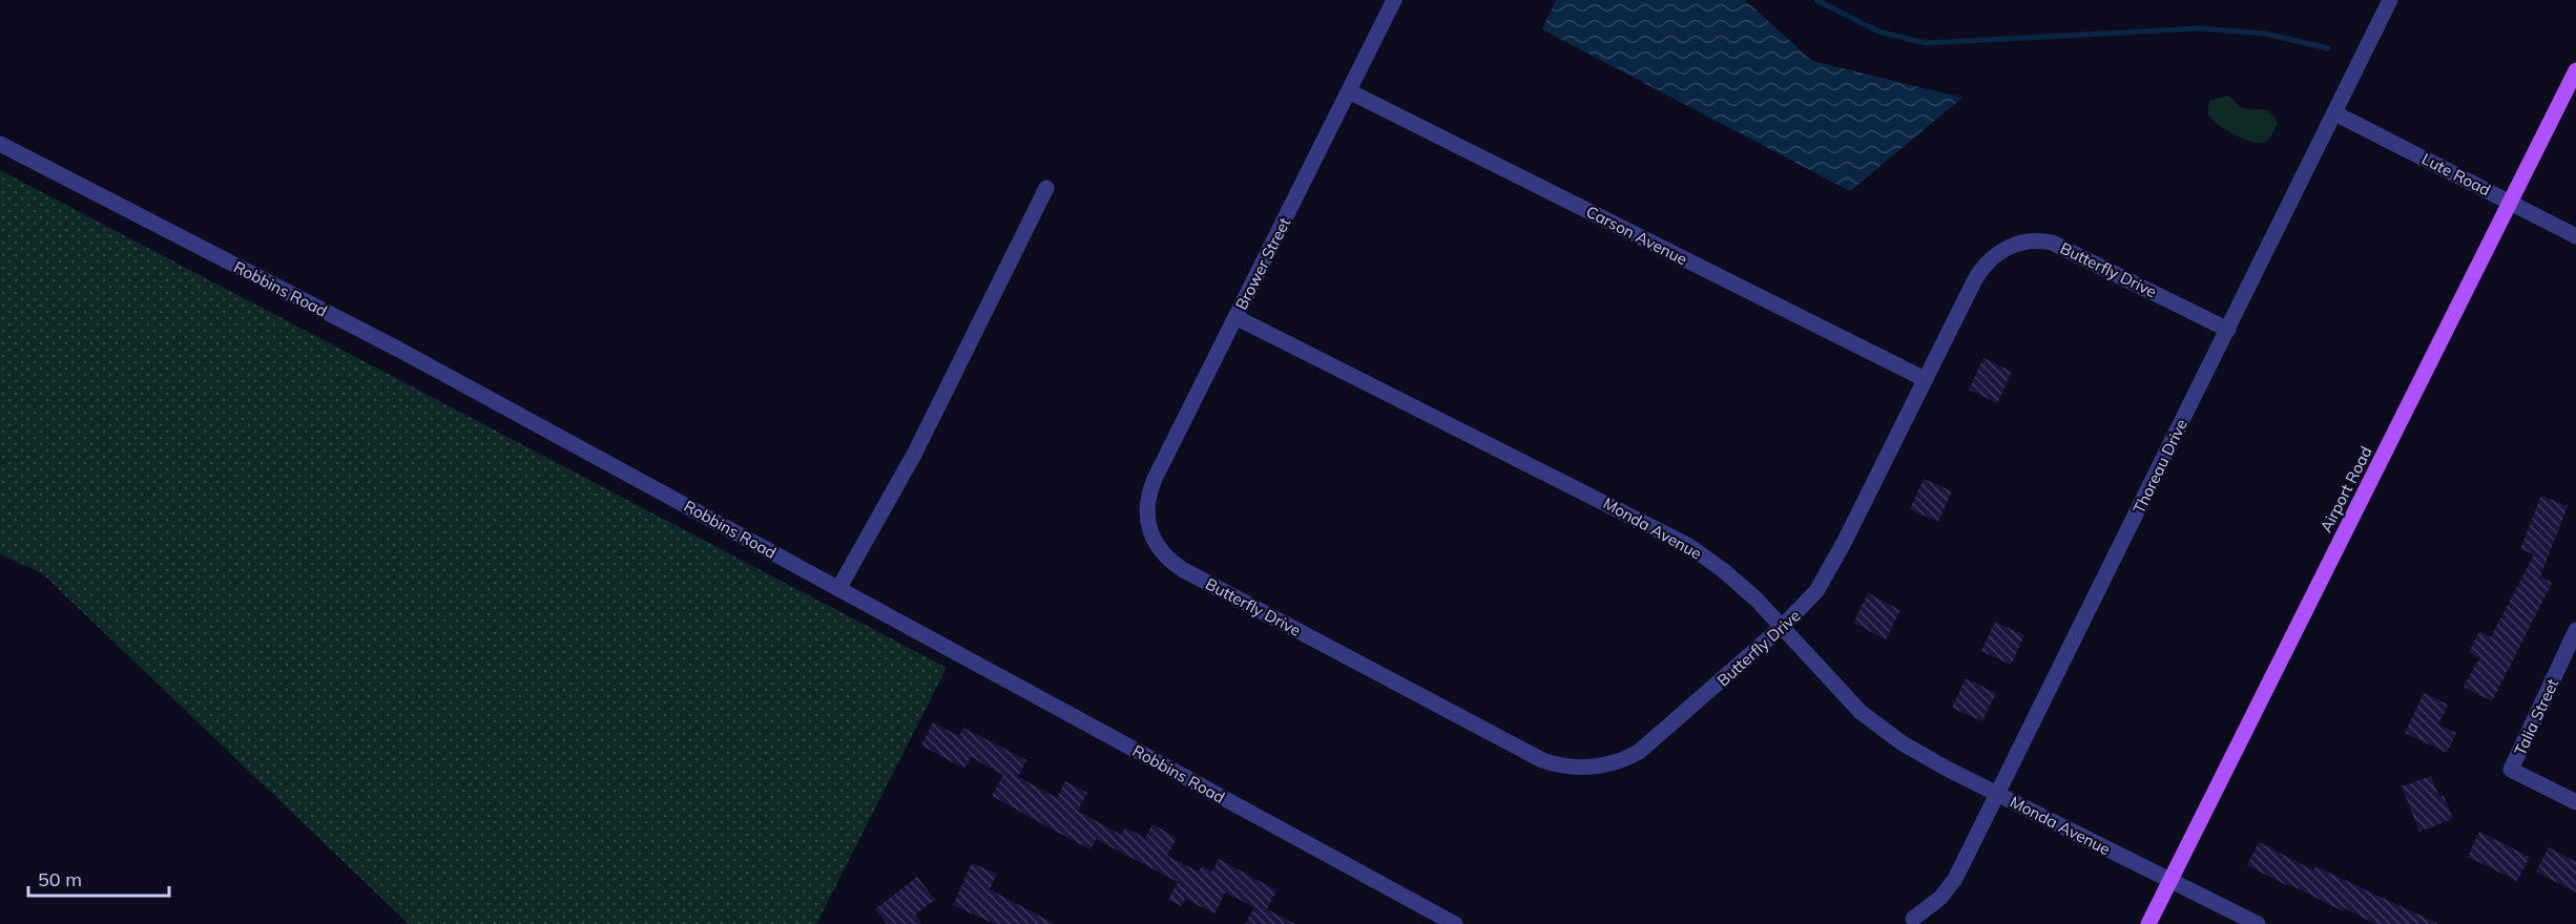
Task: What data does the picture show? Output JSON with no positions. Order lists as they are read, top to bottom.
{
  "streets": {
    "main road": ["Airport Road"],
    "street": [
      "Lute Road",
      "Carson Avenue",
      "Brower Street",
      "Butterfly Drive",
      "Robbins Road",
      "Thoreau Drive",
      "Monda Avenue",
      "Talia Street"
    ]
  },
  "crossings": [
    ["Lute Road", "Thoreau Drive"],
    ["Lute Road", "Airport Road"],
    ["Carson Avenue", "Brower Street"],
    ["Carson Avenue", "Butterfly Drive"],
    ["Brower Street", "Butterfly Drive"],
    ["Brower Street", "Monda Avenue"],
    ["Butterfly Drive", "Thoreau Drive"],
    ["Butterfly Drive", "Monda Avenue"],
    ["Thoreau Drive", "Monda Avenue"],
    ["Airport Road", "Monda Avenue"]
  ],
  "scale_bar": "50 m"
}
